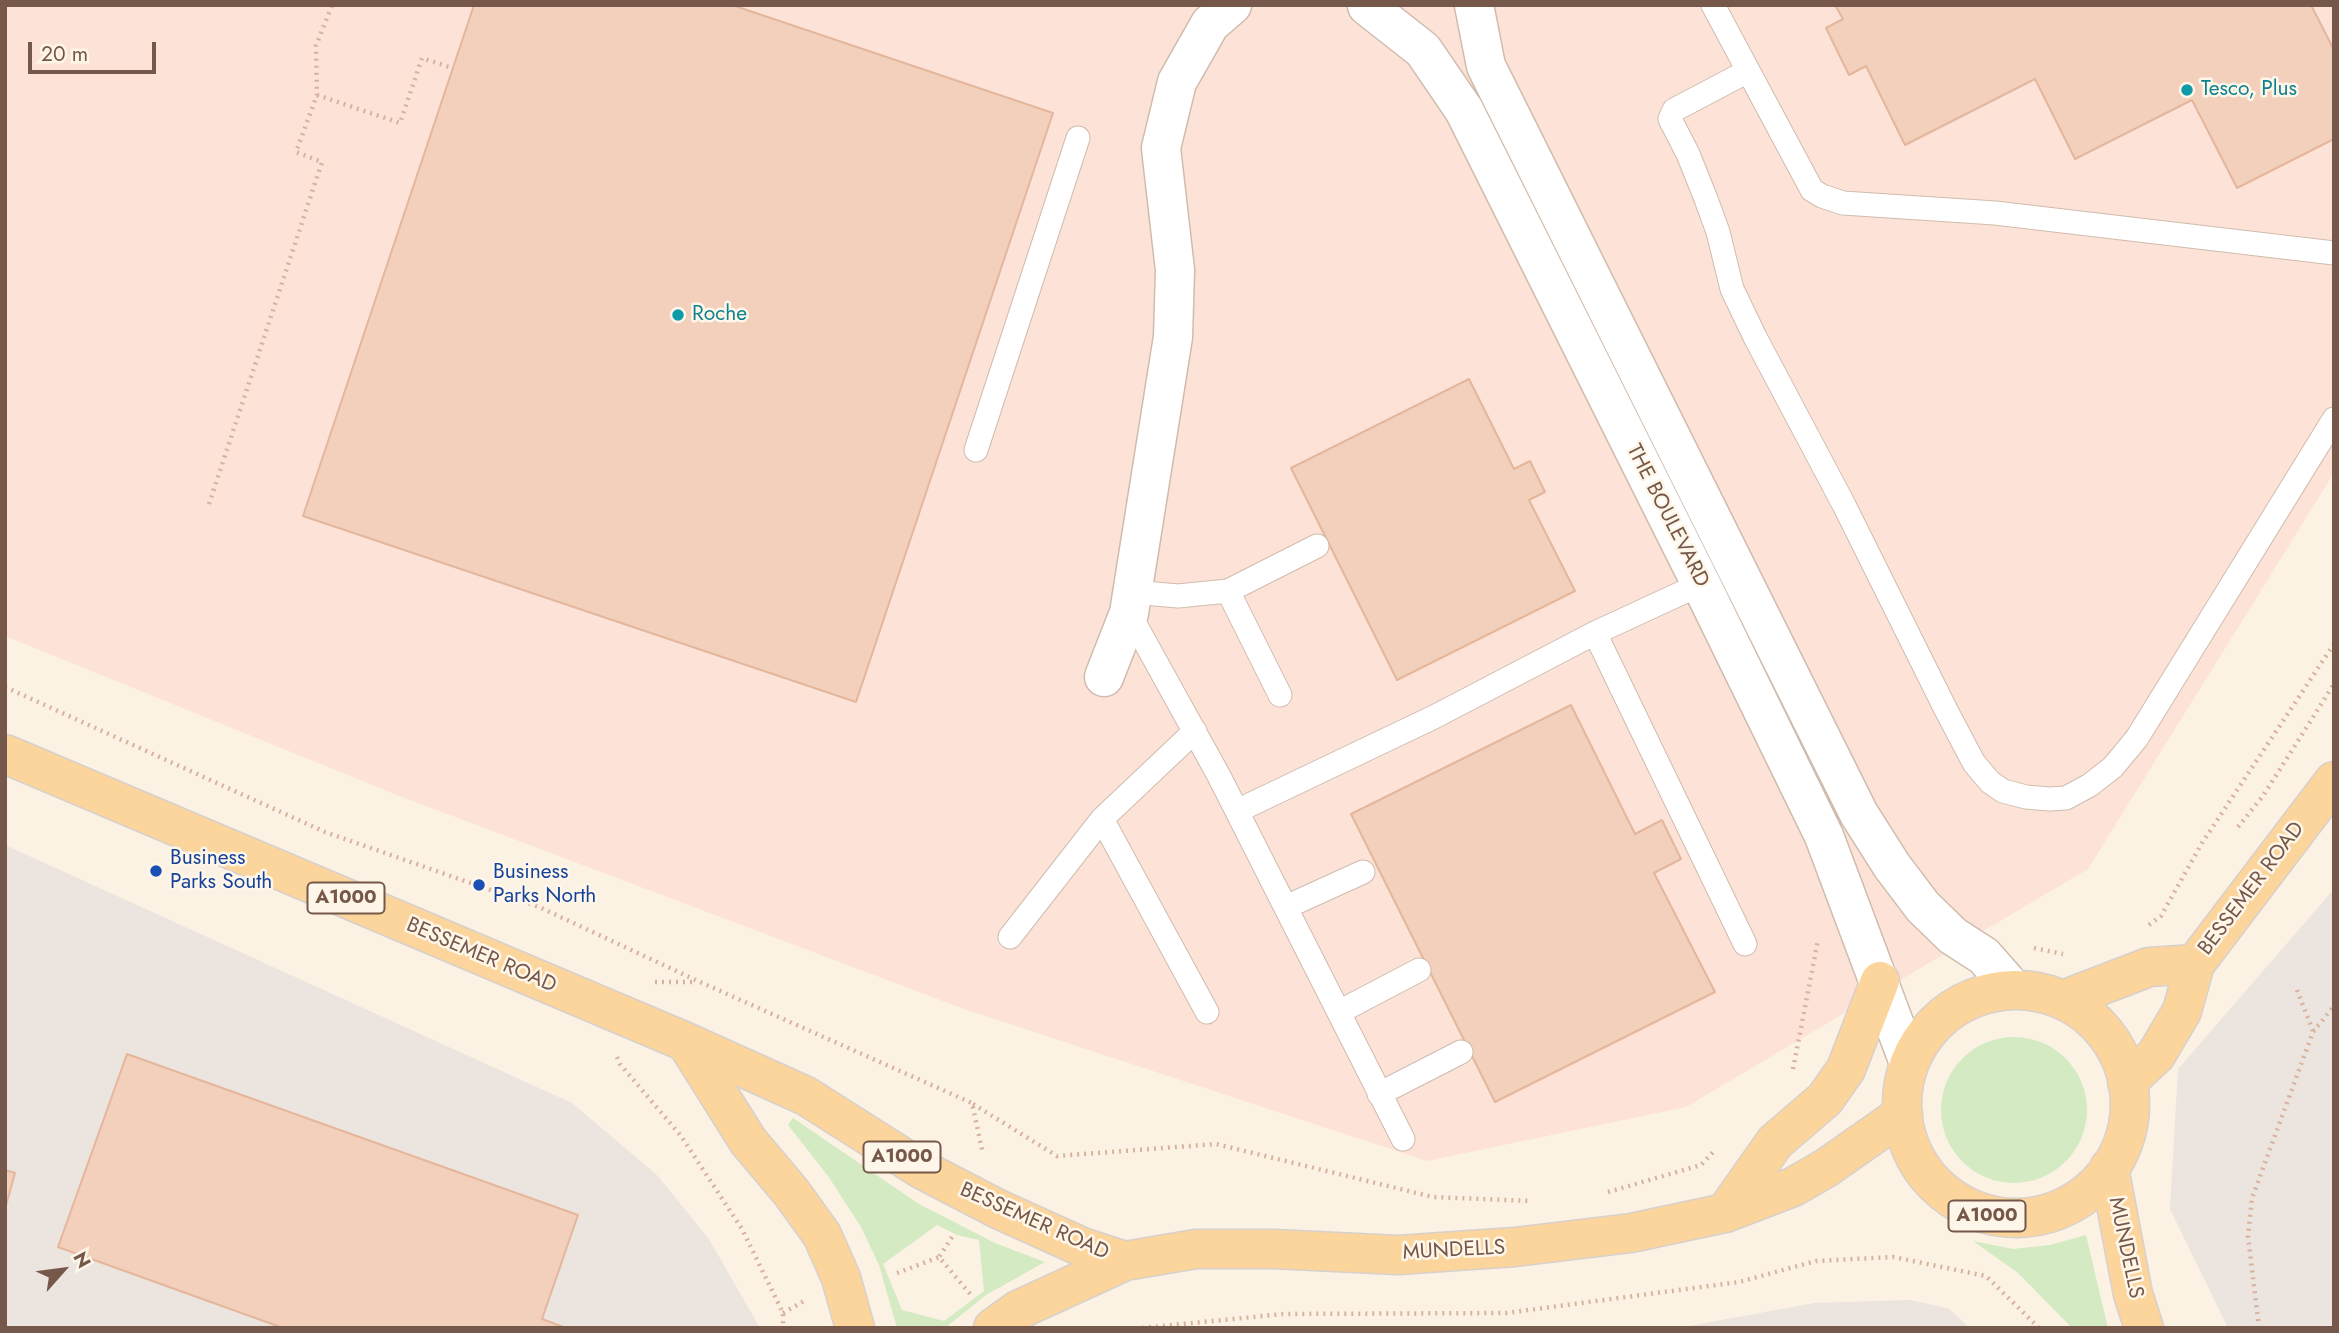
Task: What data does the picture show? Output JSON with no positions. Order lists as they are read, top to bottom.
{
  "streets": {
    "main road": ["BESSEMER ROAD", "A1000", "MUNDELLS"],
    "street": ["THE BOULEVARD"]
  },
  "crossings": [
    ["THE BOULEVARD", "BESSEMER ROAD"],
    ["THE BOULEVARD", "A1000"],
    ["THE BOULEVARD", "MUNDELLS"],
    ["BESSEMER ROAD", "A1000"],
    ["BESSEMER ROAD", "MUNDELLS"],
    ["A1000", "MUNDELLS"]
  ],
  "places": [
    "Tesco, Plus",
    "Roche",
    "Business Parks South",
    "Business Parks North"
  ],
  "scale_bar": "20 m",
  "north": "top right"
}
